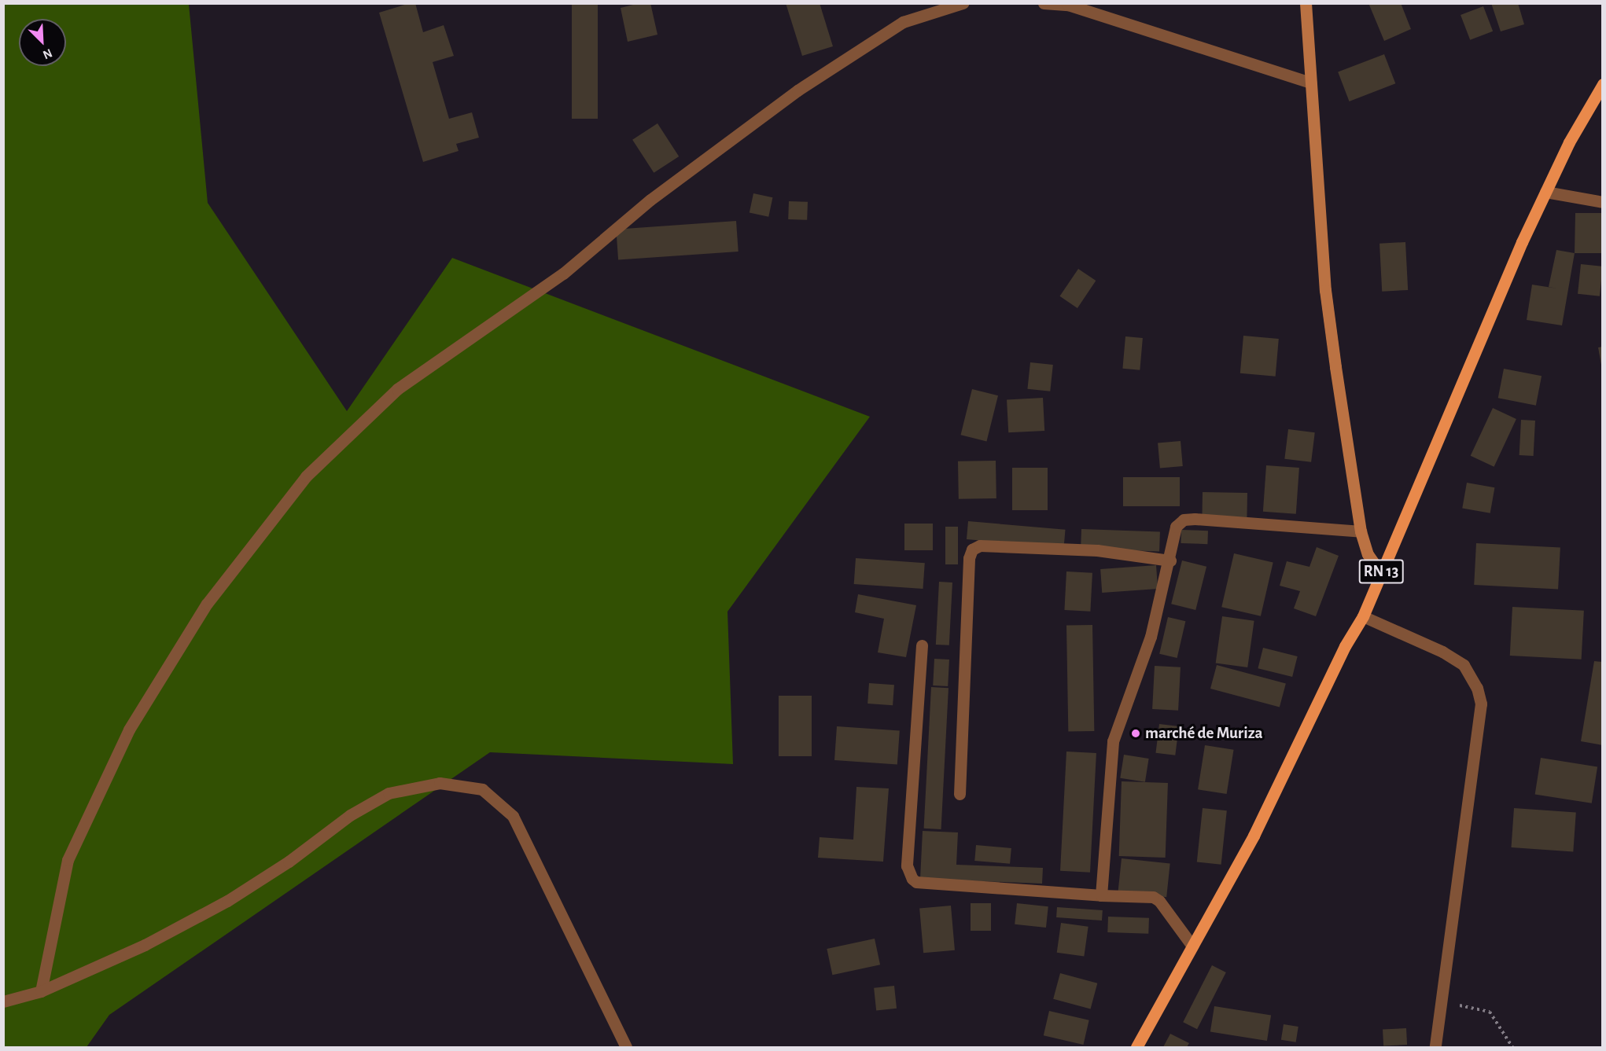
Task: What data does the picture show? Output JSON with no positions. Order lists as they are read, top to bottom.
{
  "streets": {
    "main road": ["RN 13"]
  },
  "places": ["marché de Muriza"],
  "north": "bottom right"
}
